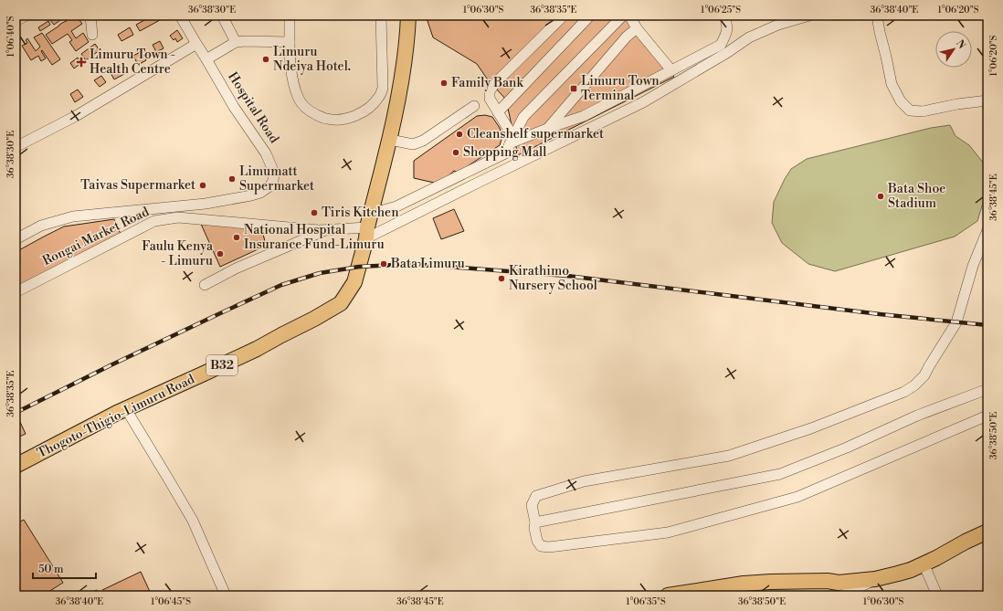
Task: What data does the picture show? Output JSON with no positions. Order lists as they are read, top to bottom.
{
  "streets": {
    "highway": ["B32", "Thogoto-Thigio-Limuru Road"],
    "street": ["Hospital Road", "Rongai Market Road"]
  },
  "crossings": [
    ["Hospital Road", "Rongai Market Road"],
    ["Rongai Market Road", "Thogoto-Thigio-Limuru Road"]
  ],
  "places": {
    "other": [
      "Limuru Ndeiya Hotel.",
      "Family Bank",
      "Cleanshelf supermarket",
      "Shopping Mall",
      "Limumatt Supermarket",
      "Taivas Supermarket",
      "Bata Shoe Stadium",
      "Tiris Kitchen",
      "National Hospital Insurance Fund-Limuru",
      "Faulu Kenya - Limuru",
      "Bata Limuru",
      "Kirathimo Nursery School"
    ],
    "health": ["Limuru Town - Health Centre"],
    "transit": ["Limuru Town Terminal"]
  },
  "scale_bar": "50 m",
  "north": "top right",
  "coordinates": [
    "36°38'30\"E",
    "1°06'30\"S",
    "36°38'35\"E",
    "1°06'25\"S",
    "36°38'40\"E",
    "1°06'20\"S",
    "1°06'40\"S",
    "36°38'45\"E",
    "36°38'50\"E",
    "1°06'45\"S",
    "1°06'35\"S"
  ]
}
